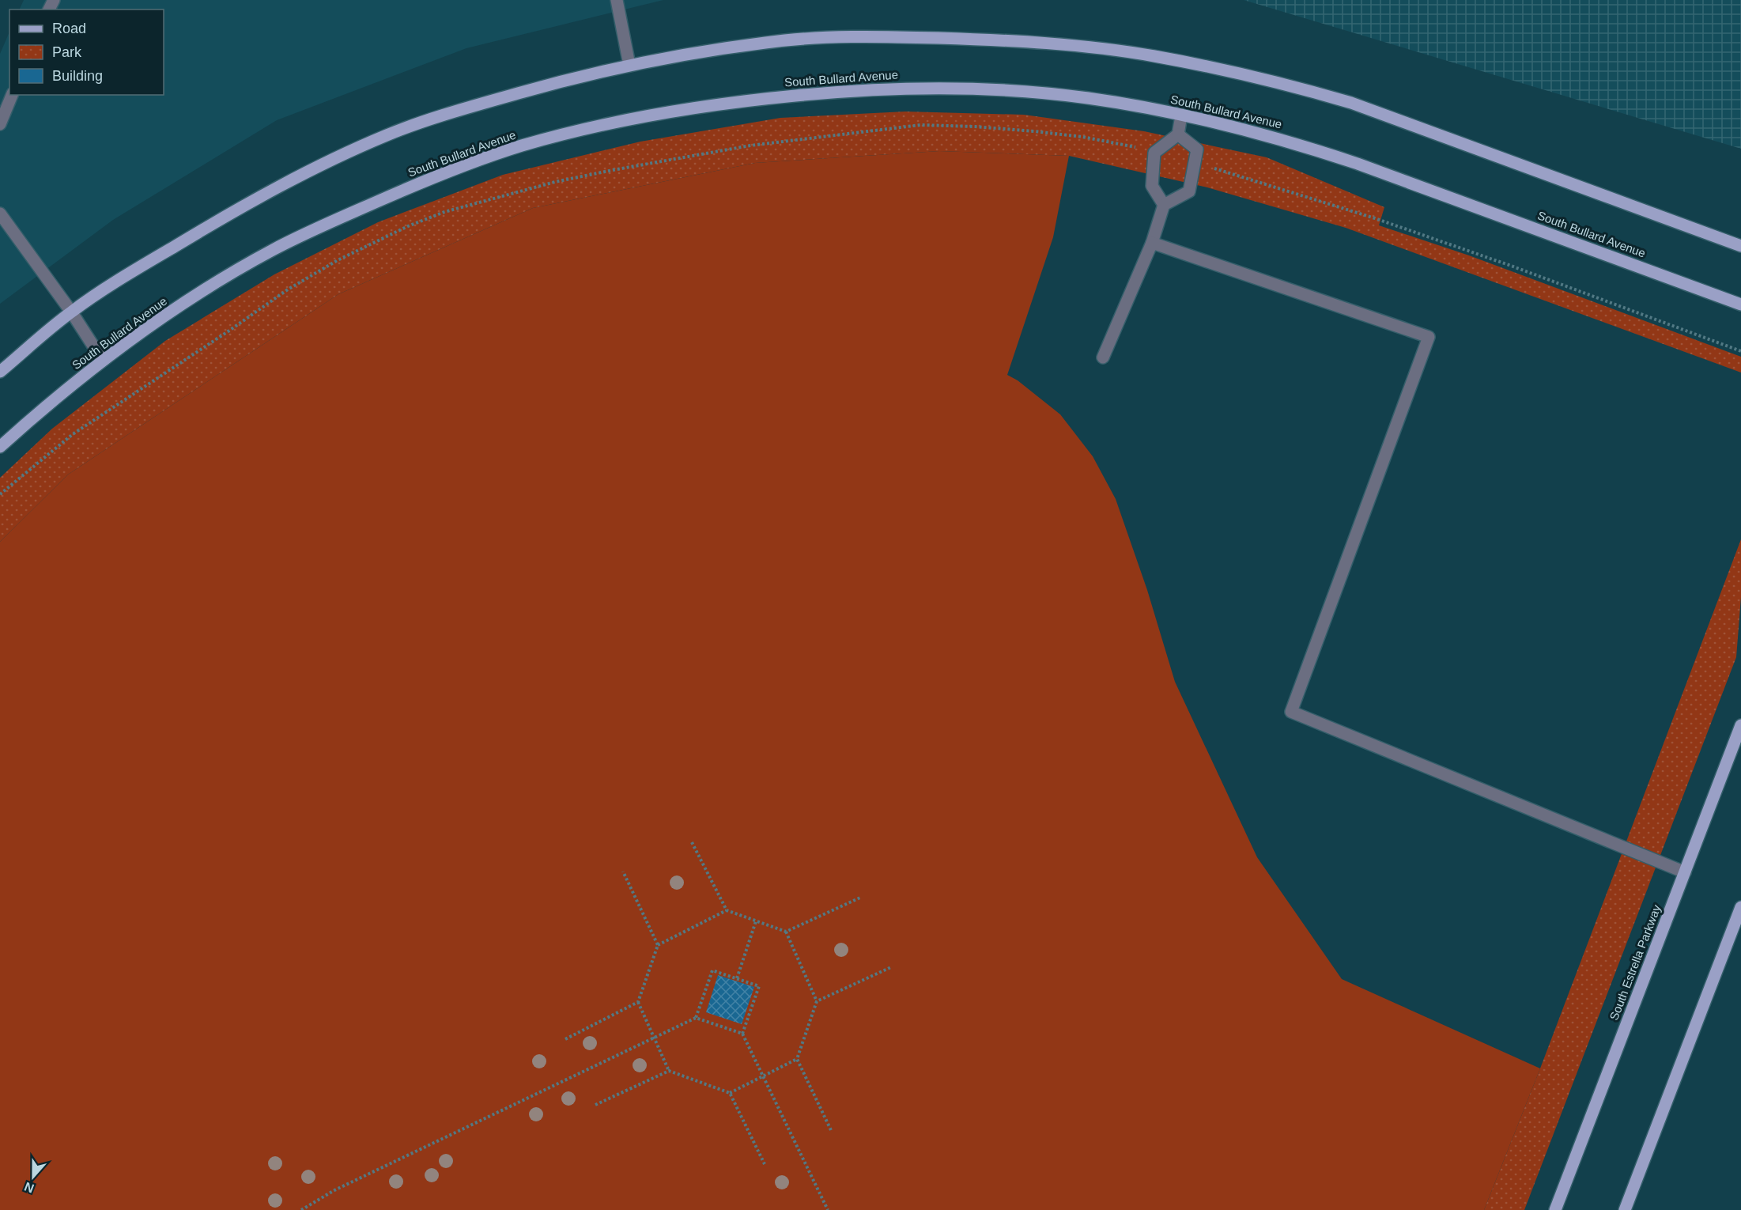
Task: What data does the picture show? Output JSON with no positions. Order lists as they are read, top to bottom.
{
  "streets": {
    "main road": ["South Bullard Avenue", "South Estrella Parkway"]
  },
  "legend": ["Road", "Park", "Building"],
  "north": "bottom"
}
